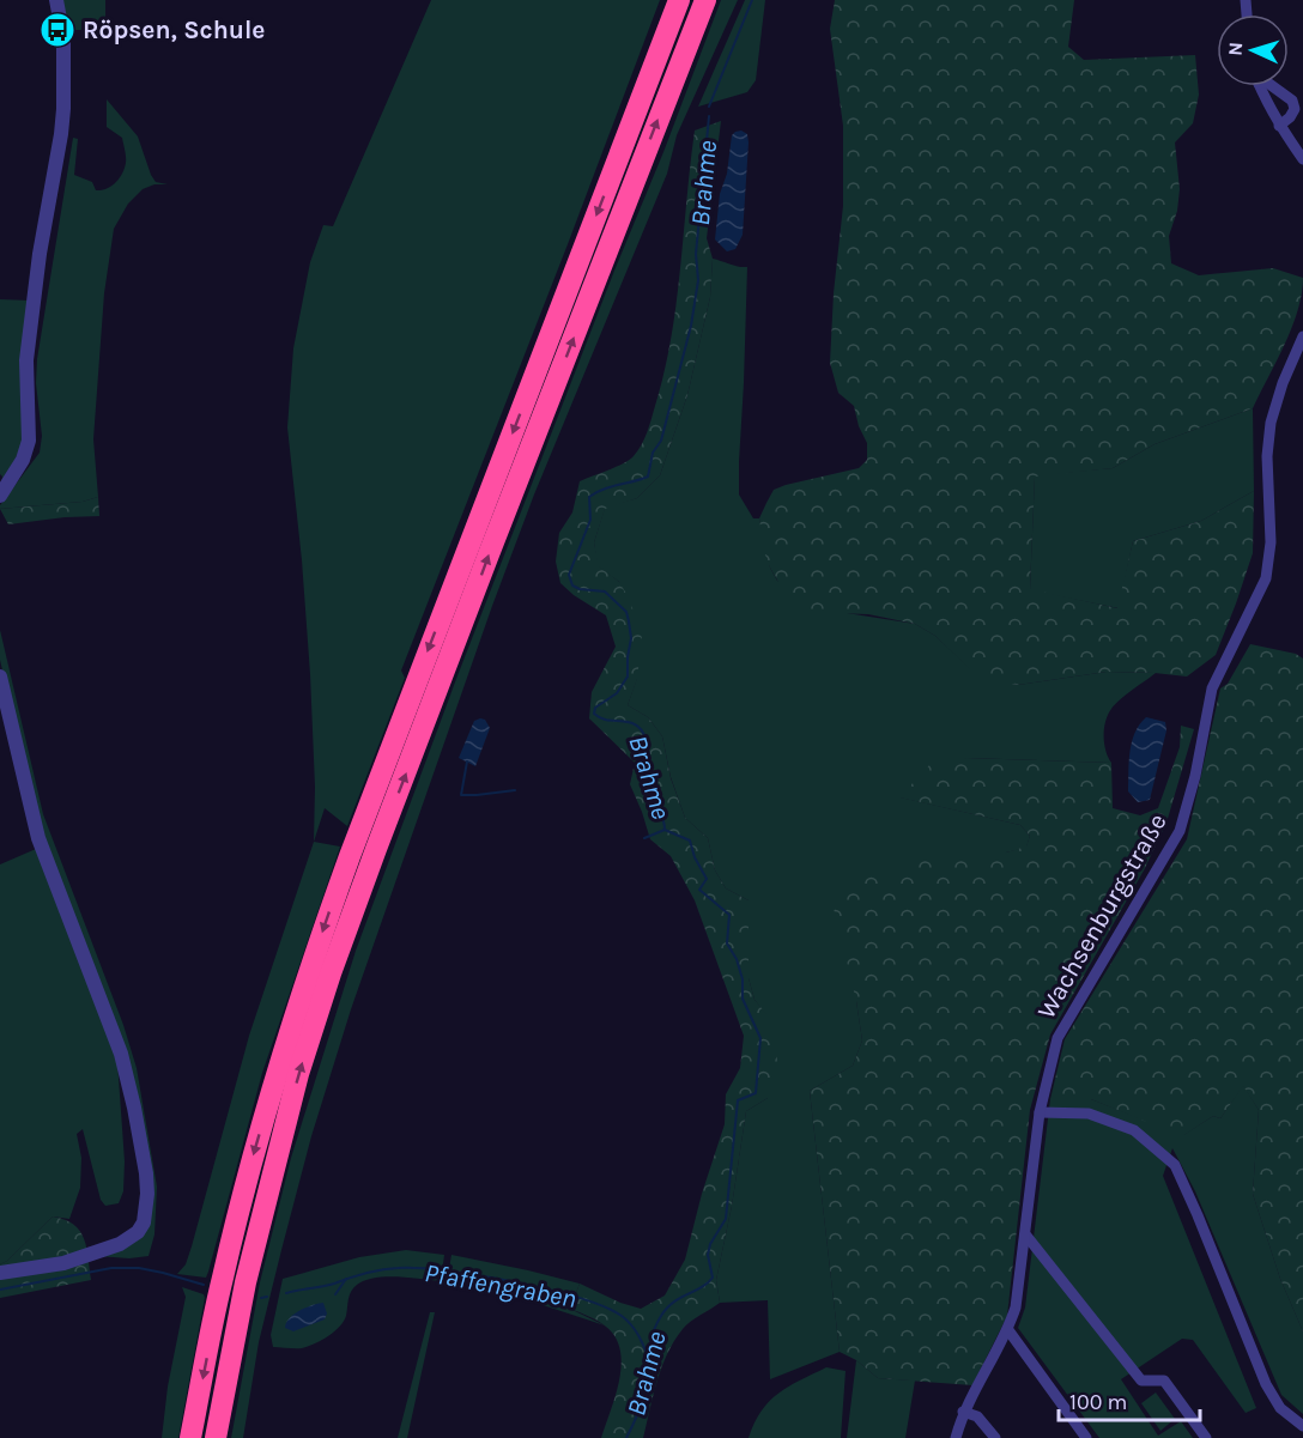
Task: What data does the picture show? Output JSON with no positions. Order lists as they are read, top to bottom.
{
  "streets": {
    "street": ["Wachsenburgstraße"]
  },
  "water": ["Brahme", "Pfaffengraben"],
  "places": {
    "bus stop": ["Röpsen, Schule"]
  },
  "scale_bar": "100 m",
  "north": "left"
}
